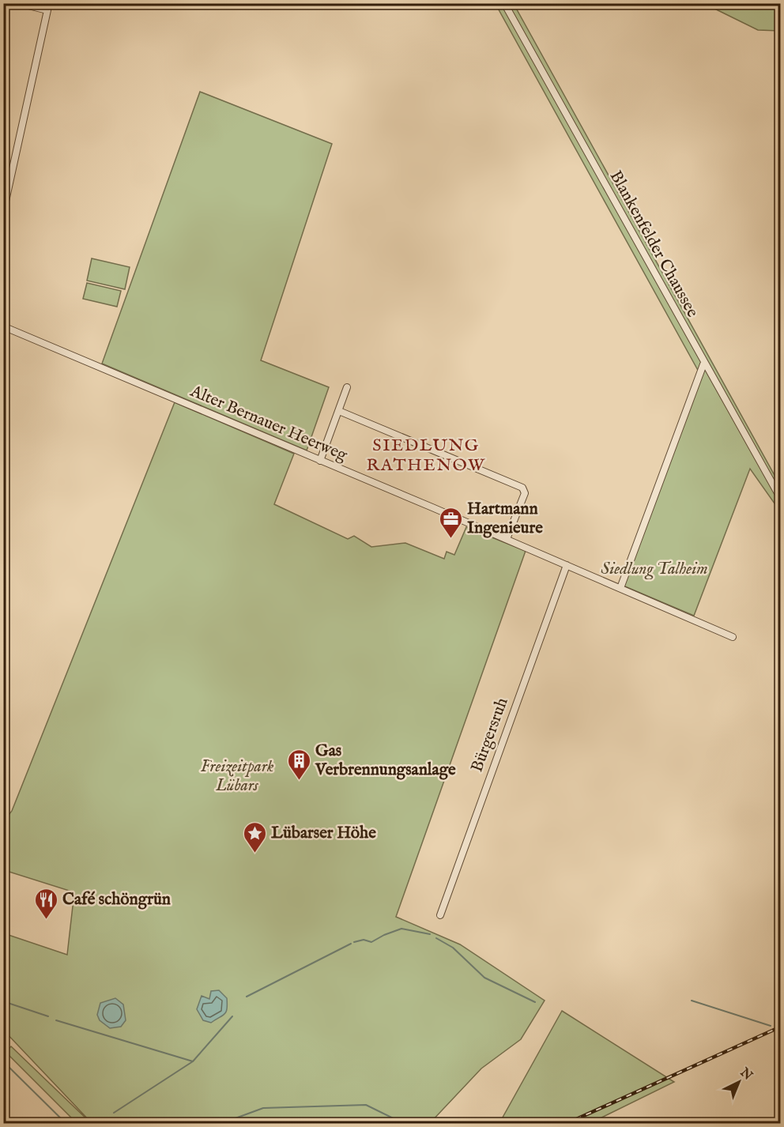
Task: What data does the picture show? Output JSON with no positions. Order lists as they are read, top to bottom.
{
  "streets": {
    "street": ["Blankenfelder Chaussee", "Alter Bernauer Heerweg", "Bürgersruh"]
  },
  "crossings": [
    ["Alter Bernauer Heerweg", "Bürgersruh"]
  ],
  "districts": ["SIEDLUNG RATHENOW"],
  "parks": ["Siedlung Talheim", "Freizeitpark Lübars"],
  "places": {
    "office": ["Hartmann Ingenieure"],
    "building": ["Gas Verbrennungsanlage"],
    "place": ["Lübarser Höhe"],
    "restaurant": ["Café schöngrün"]
  },
  "north": "top right"
}
